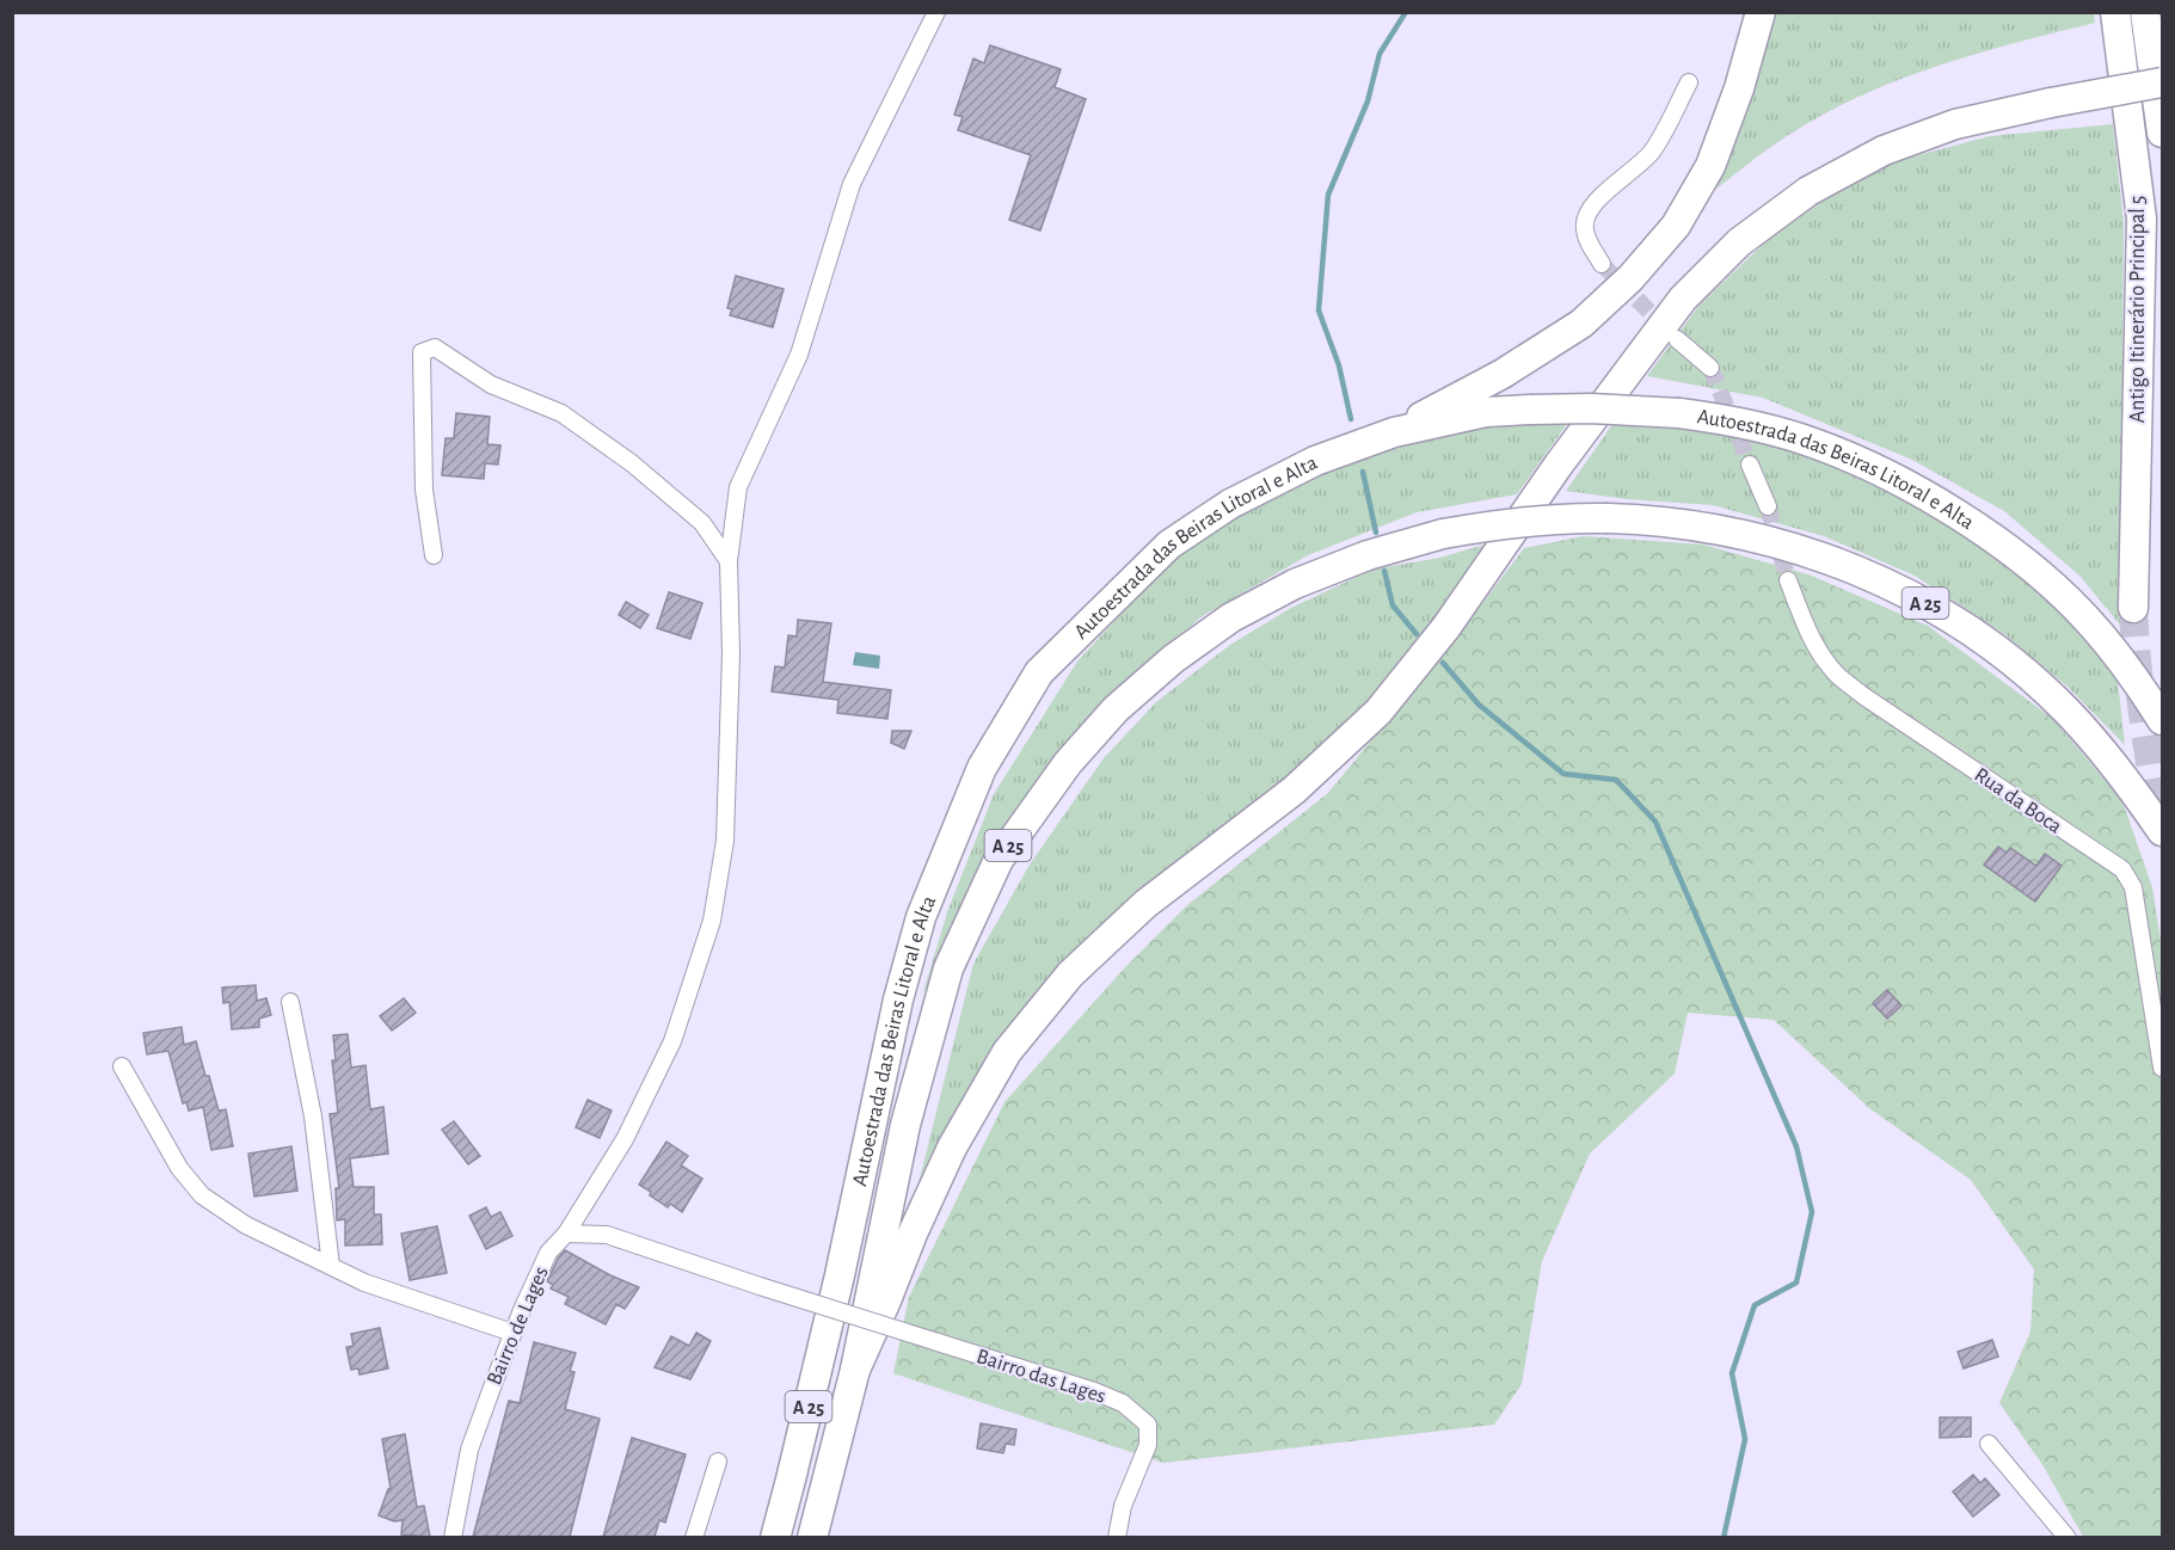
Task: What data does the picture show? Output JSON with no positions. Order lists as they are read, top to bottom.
{
  "streets": {
    "highway": ["Antigo Itinerário Principal 5", "Autoestrada das Beiras Litoral e Alta", "A 25"],
    "street": ["Rua da Boca", "Bairro de Lages", "Bairro das Lages"]
  },
  "crossings": [
    ["Bairro de Lages", "Bairro das Lages"]
  ]
}
